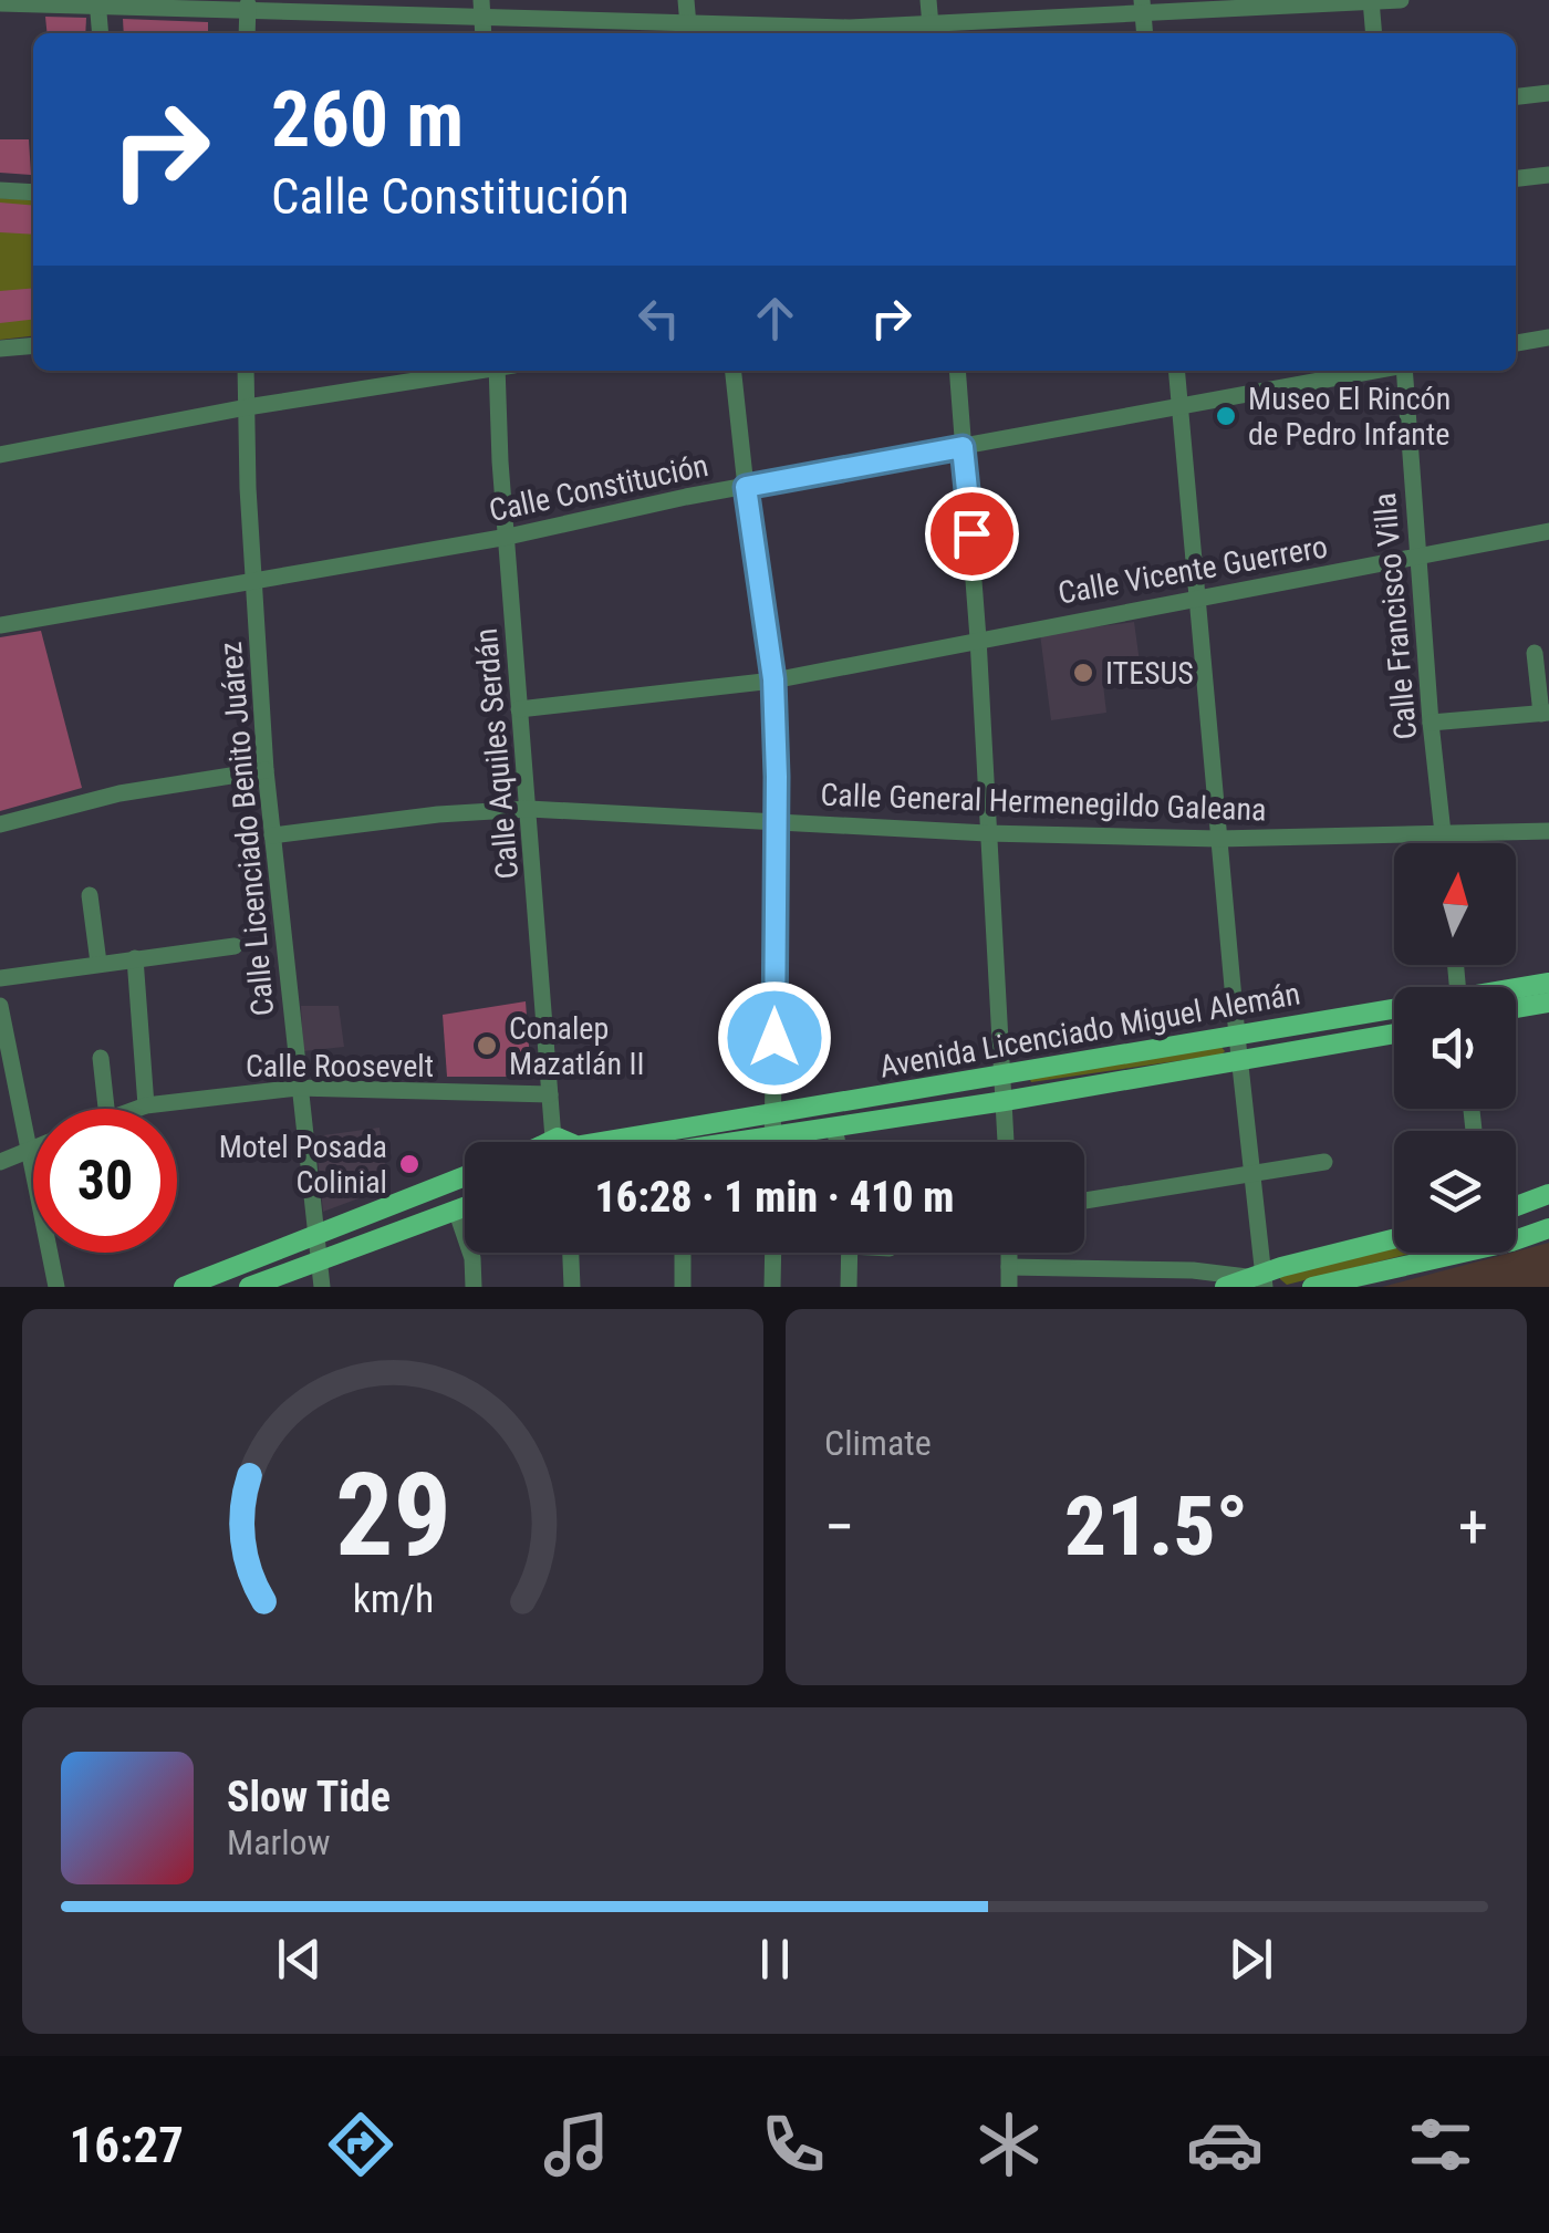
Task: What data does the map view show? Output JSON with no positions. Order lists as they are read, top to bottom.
{
  "streets": {
    "main road": ["Avenida Licenciado Miguel Alemán"],
    "street": [
      "Calle Constitución",
      "Calle Vicente Guerrero",
      "Calle Francisco Villa",
      "Calle Aquiles Serdán",
      "Calle General Hermenegildo Galeana",
      "Calle Licenciado Benito Juárez",
      "Calle Roosevelt"
    ]
  },
  "crossings": [
    ["Calle Constitución", "Calle Aquiles Serdán"],
    ["Calle Constitución", "Calle Licenciado Benito Juárez"],
    ["Calle Vicente Guerrero", "Calle Francisco Villa"],
    ["Calle Vicente Guerrero", "Calle Aquiles Serdán"],
    ["Calle Francisco Villa", "Calle General Hermenegildo Galeana"],
    ["Calle Aquiles Serdán", "Calle General Hermenegildo Galeana"],
    ["Calle Aquiles Serdán", "Calle Roosevelt"],
    ["Calle General Hermenegildo Galeana", "Calle Licenciado Benito Juárez"],
    ["Calle Licenciado Benito Juárez", "Calle Roosevelt"]
  ],
  "places": [
    "Museo El Rincón de Pedro Infante",
    "ITESUS",
    "Conalep Mazatlán II",
    "Motel Posada Colinial"
  ],
  "north": "top",
  "page": {
    "turn": ["260 m", "Calle Constitución"],
    "limit": "30",
    "trip": "16:28 · 1 min · 410 m",
    "tile": "Climate",
    "heat": ["−", "21.5°", "+"],
    "song": ["Slow Tide", "Marlow"],
    "tabs": "16:27",
    "gauge": ["29", "km/h"]
  }
}
